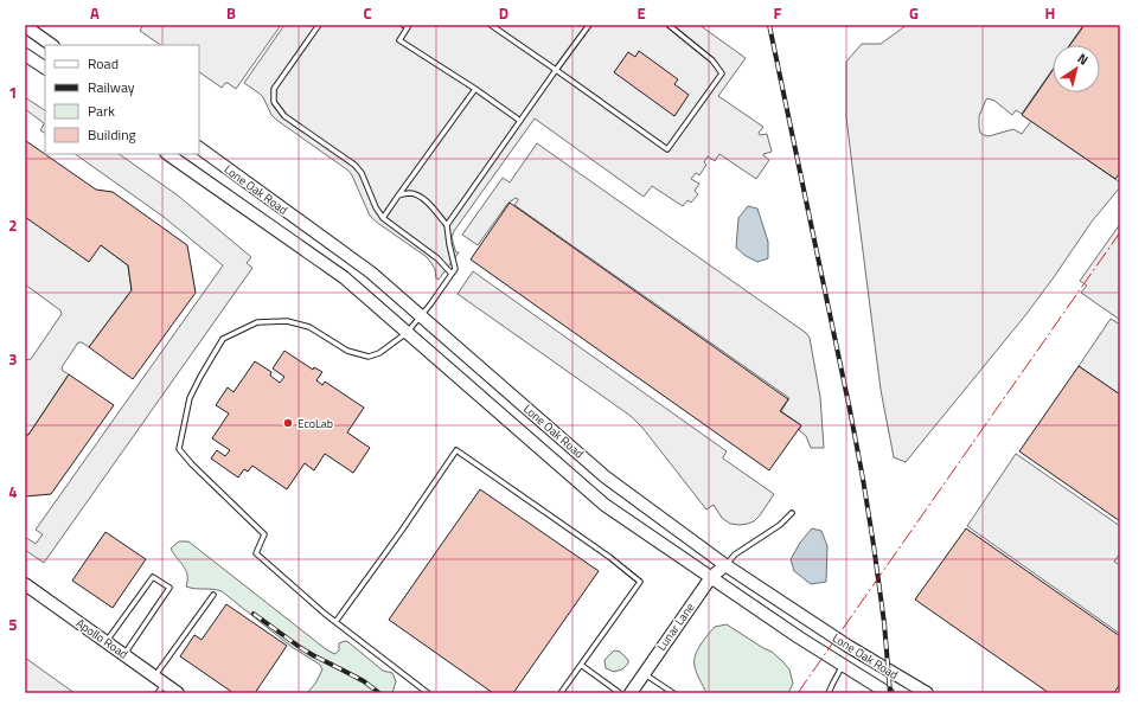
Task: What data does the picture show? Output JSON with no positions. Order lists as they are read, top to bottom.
{
  "streets": {
    "main road": ["Lone Oak Road", "Lunar Lane", "Apollo Road"]
  },
  "crossings": [
    ["Lone Oak Road", "Lunar Lane"]
  ],
  "places": ["EcoLab"],
  "legend": [
    "Road",
    "Railway",
    "Park",
    "Building"
  ],
  "north": "top right",
  "grid": {
    "columns": [
      "A",
      "B",
      "C",
      "D",
      "E",
      "F",
      "G",
      "H"
    ],
    "rows": [
      "1",
      "2",
      "3",
      "4",
      "5"
    ]
  }
}
